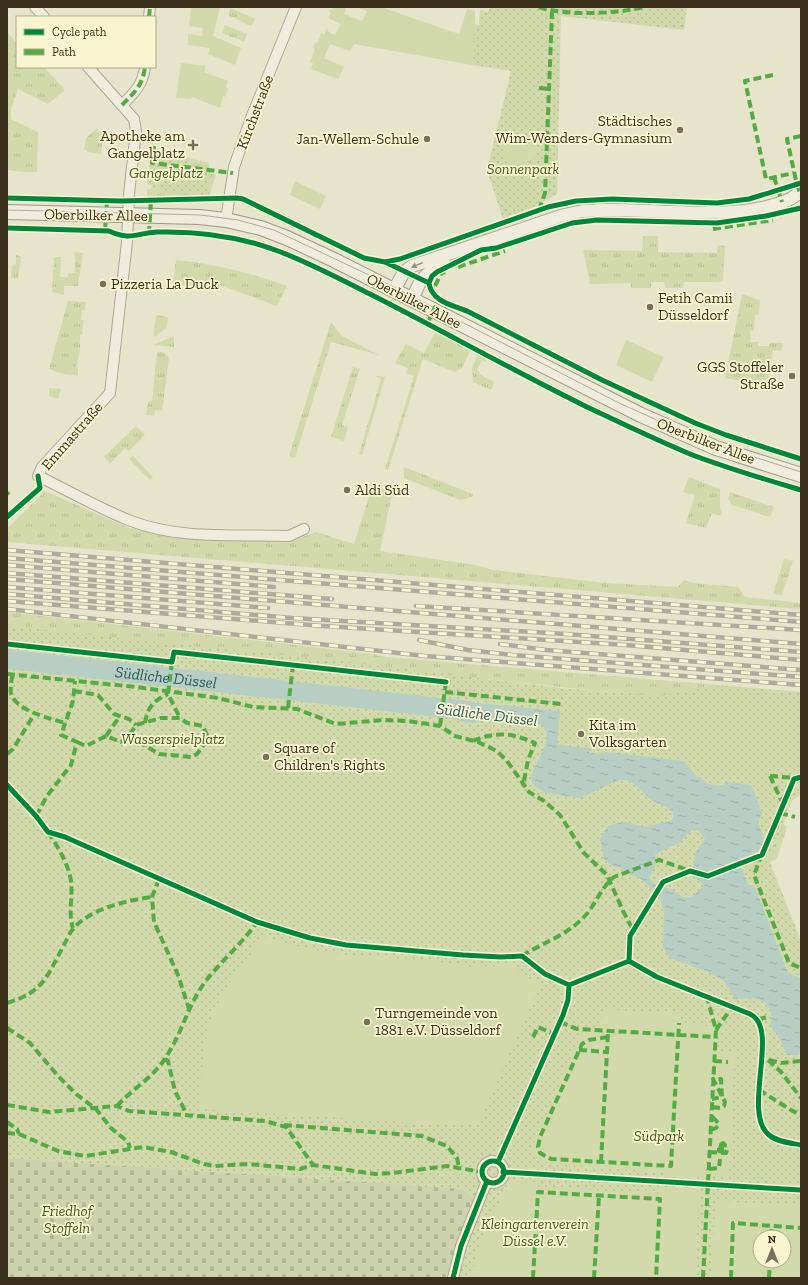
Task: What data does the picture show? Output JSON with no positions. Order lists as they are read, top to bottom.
{
  "streets": {
    "main road": ["Oberbilker Allee"],
    "street": ["Kirchstraße", "Emmastraße"]
  },
  "crossings": [
    ["Kirchstraße", "Oberbilker Allee"],
    ["Oberbilker Allee", "Emmastraße"]
  ],
  "water": ["Südliche Düssel"],
  "parks": [
    "Sonnenpark",
    "Gangelplatz",
    "Wasserspielplatz",
    "Südpark",
    "Friedhof Stoffeln",
    "Kleingartenverein Düssel e.V."
  ],
  "places": {
    "other": [
      "Städtisches Wim-Wenders-Gymnasium",
      "Jan-Wellem-Schule",
      "Pizzeria La Duck",
      "Fetih Camii Düsseldorf",
      "GGS Stoffeler Straße",
      "Aldi Süd",
      "Kita im Volksgarten",
      "Square of Children's Rights",
      "Turngemeinde von 1881 e.V. Düsseldorf"
    ],
    "health": ["Apotheke am Gangelplatz"]
  },
  "legend": ["Cycle path", "Path"],
  "north": "top"
}
